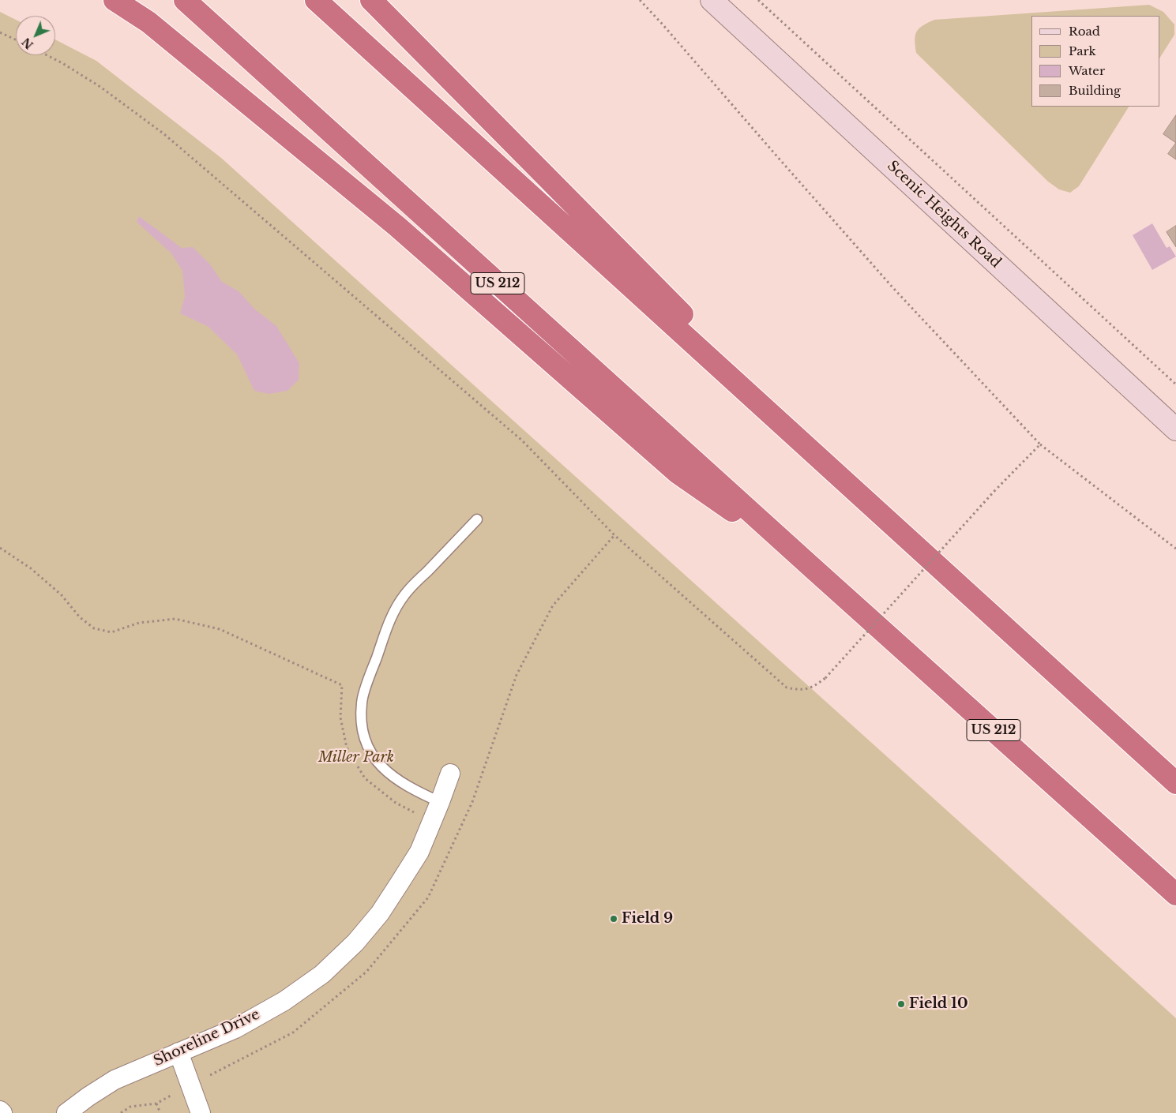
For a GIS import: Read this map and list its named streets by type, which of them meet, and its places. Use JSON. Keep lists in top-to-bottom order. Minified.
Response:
{"streets":{"highway":["US 212"],"street":["Scenic Heights Road","Shoreline Drive"]},"parks":["Miller Park"],"places":["Field 9","Field 10"],"legend":["Road","Park","Water","Building"],"north":"bottom left"}
